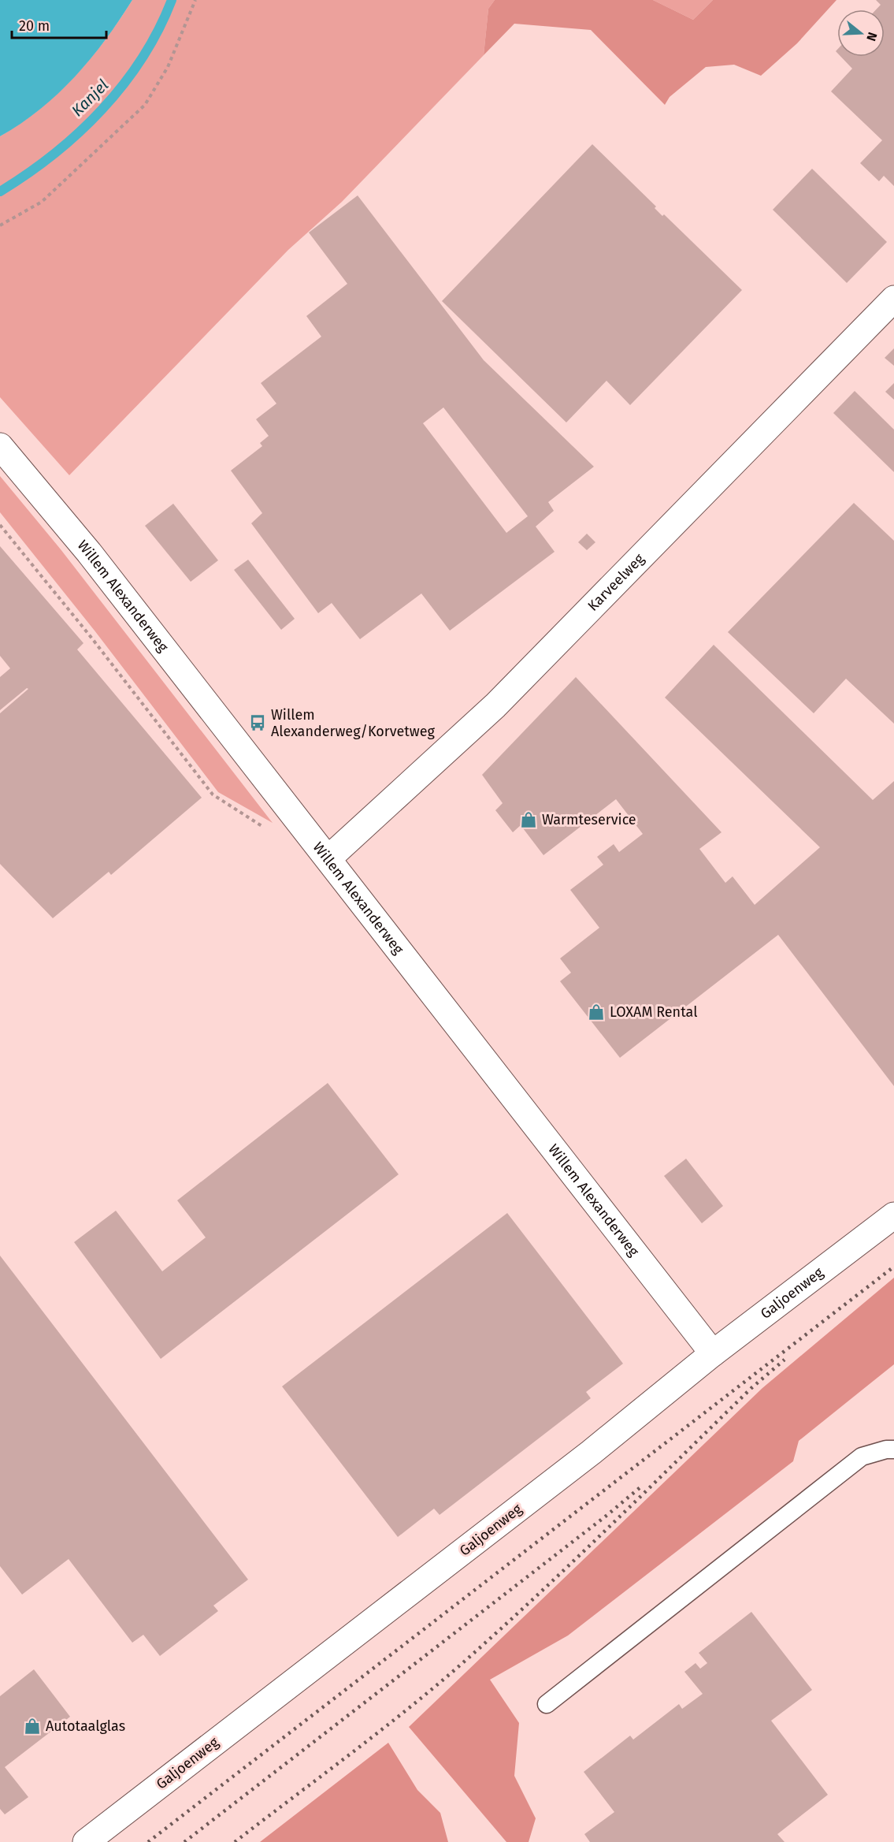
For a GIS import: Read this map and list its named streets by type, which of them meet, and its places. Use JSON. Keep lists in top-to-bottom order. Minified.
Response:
{"streets":{"street":["Karveelweg","Willem Alexanderweg","Galjoenweg"]},"crossings":[["Karveelweg","Willem Alexanderweg"],["Willem Alexanderweg","Galjoenweg"]],"water":["Kanjel"],"places":{"bus stop":["Willem Alexanderweg/Korvetweg"],"shop":["Warmteservice","LOXAM Rental","Autotaalglas"]},"scale_bar":"20 m","north":"right"}
